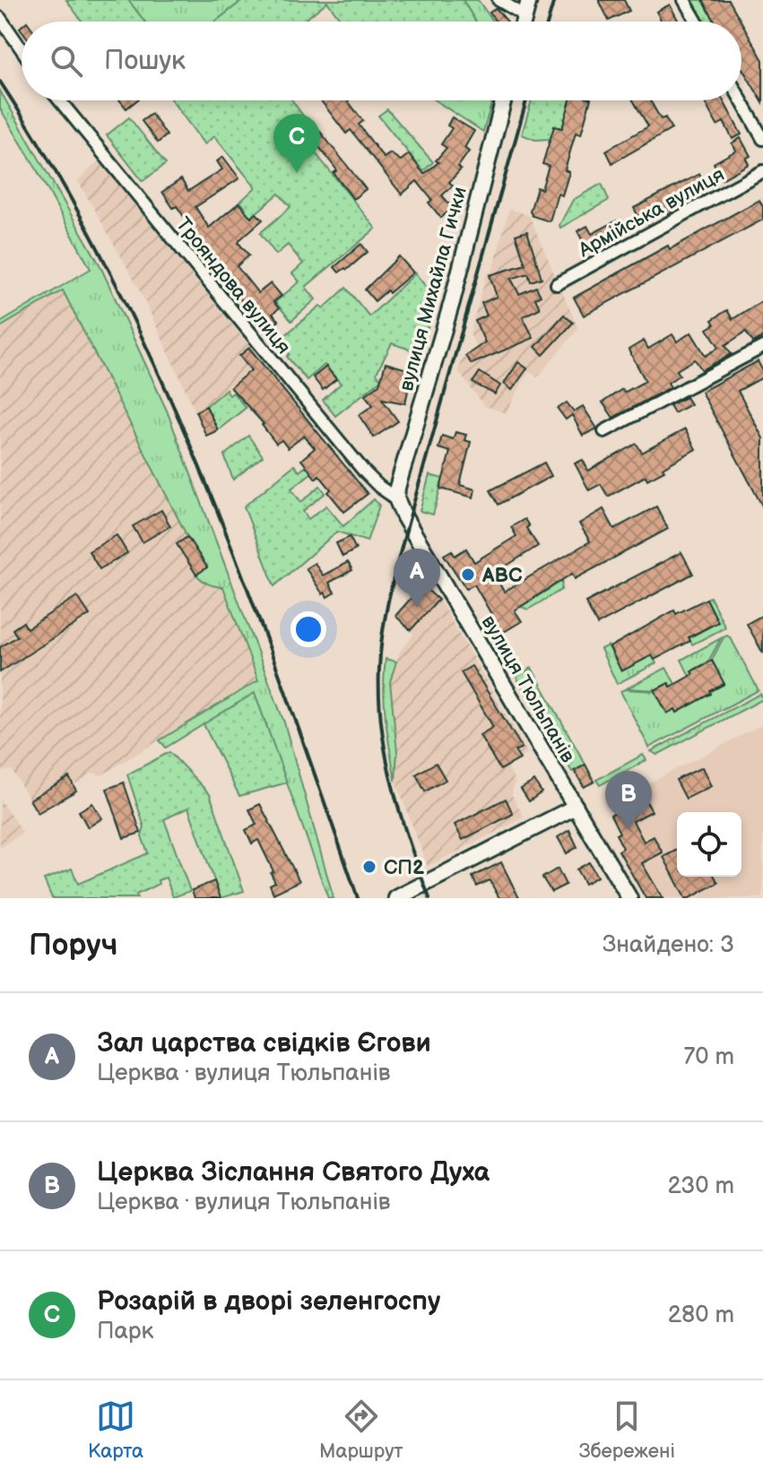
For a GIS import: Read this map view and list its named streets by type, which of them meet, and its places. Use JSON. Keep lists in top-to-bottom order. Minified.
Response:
{"streets":{"street":["Армійська вулиця","Трояндова вулиця","вулиця Михайла Гички","вулиця Тюльпанів"]},"crossings":[["Трояндова вулиця","вулиця Михайла Гички"],["Трояндова вулиця","вулиця Тюльпанів"],["вулиця Михайла Гички","вулиця Тюльпанів"]],"places":["ABC","СП2"],"page":{"search":"Пошук","pins":["C","A","B"],"heading":["Поруч","Знайдено: 3"],"list":[{"mark":"A","name":"Зал царства свідків Єгови","note":"Церква · вулиця Тюльпанів","value":"70 m"},{"mark":"B","name":"Церква Зіслання Святого Духа","note":"Церква · вулиця Тюльпанів","value":"230 m"},{"mark":"C","name":"Розарій в дворі зеленгоспу","note":"Парк","value":"280 m"}],"nav":["Карта","Маршрут","Збережені"]}}
